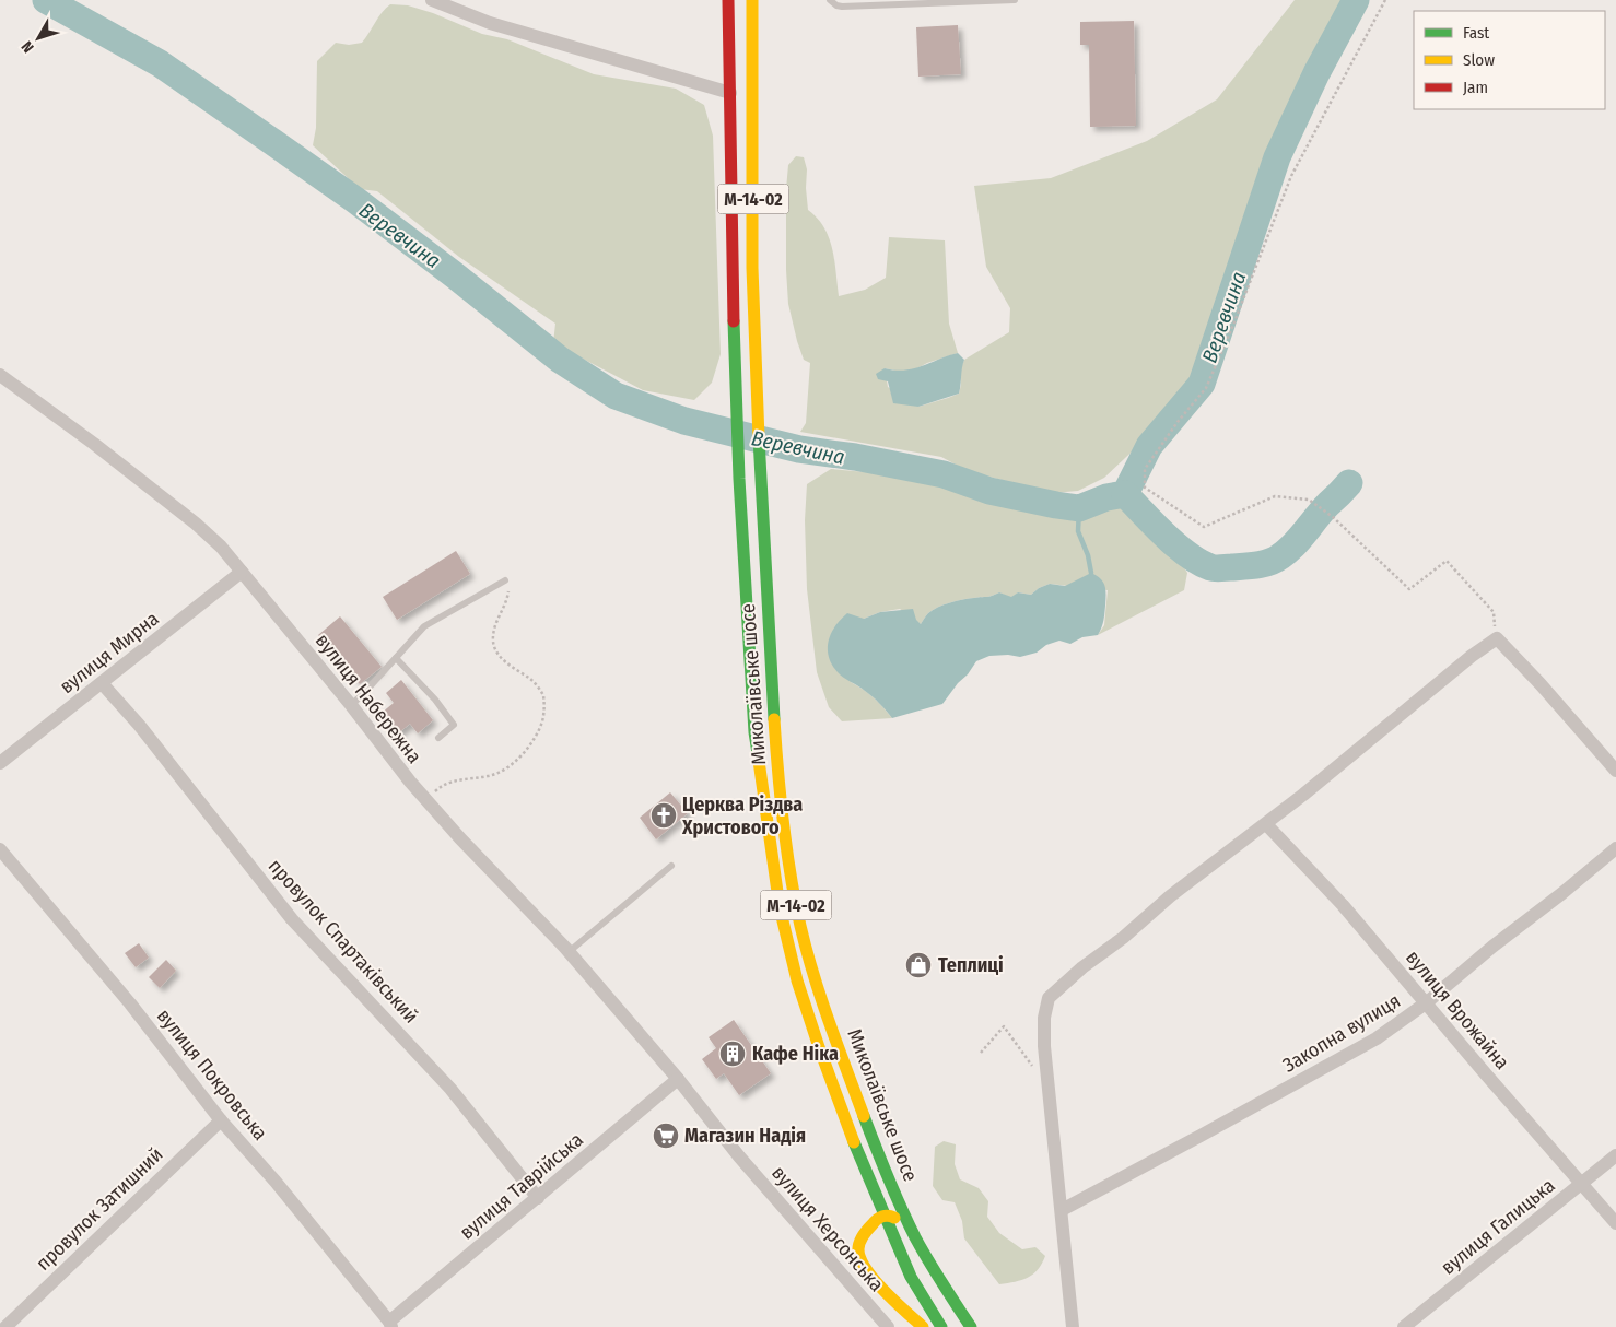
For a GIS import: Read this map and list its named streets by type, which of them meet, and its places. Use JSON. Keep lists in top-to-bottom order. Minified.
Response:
{"streets":{"main road":["М-14-02","Миколаївське шосе"],"street":["вулиця Мирна","вулиця Набережна","провулок Спартаківський","вулиця Врожайна","Закопна вулиця","вулиця Покровська","вулиця Таврійська","провулок Затишний","вулиця Галицька","вулиця Херсонська"]},"crossings":[["вулиця Мирна","вулиця Набережна"],["вулиця Мирна","провулок Спартаківський"],["вулиця Набережна","вулиця Таврійська"],["вулиця Набережна","вулиця Херсонська"],["провулок Спартаківський","вулиця Таврійська"],["вулиця Врожайна","Закопна вулиця"],["вулиця Врожайна","вулиця Галицька"],["вулиця Покровська","вулиця Таврійська"],["вулиця Покровська","провулок Затишний"],["вулиця Таврійська","вулиця Херсонська"]],"water":["Веревчина"],"places":{"church":["Церква Різдва Христового"],"shop":["Теплиці"],"building":["Кафе Ніка"],"supermarket":["Магазин Надія"]},"legend":["Fast","Slow","Jam"],"north":"bottom left"}
